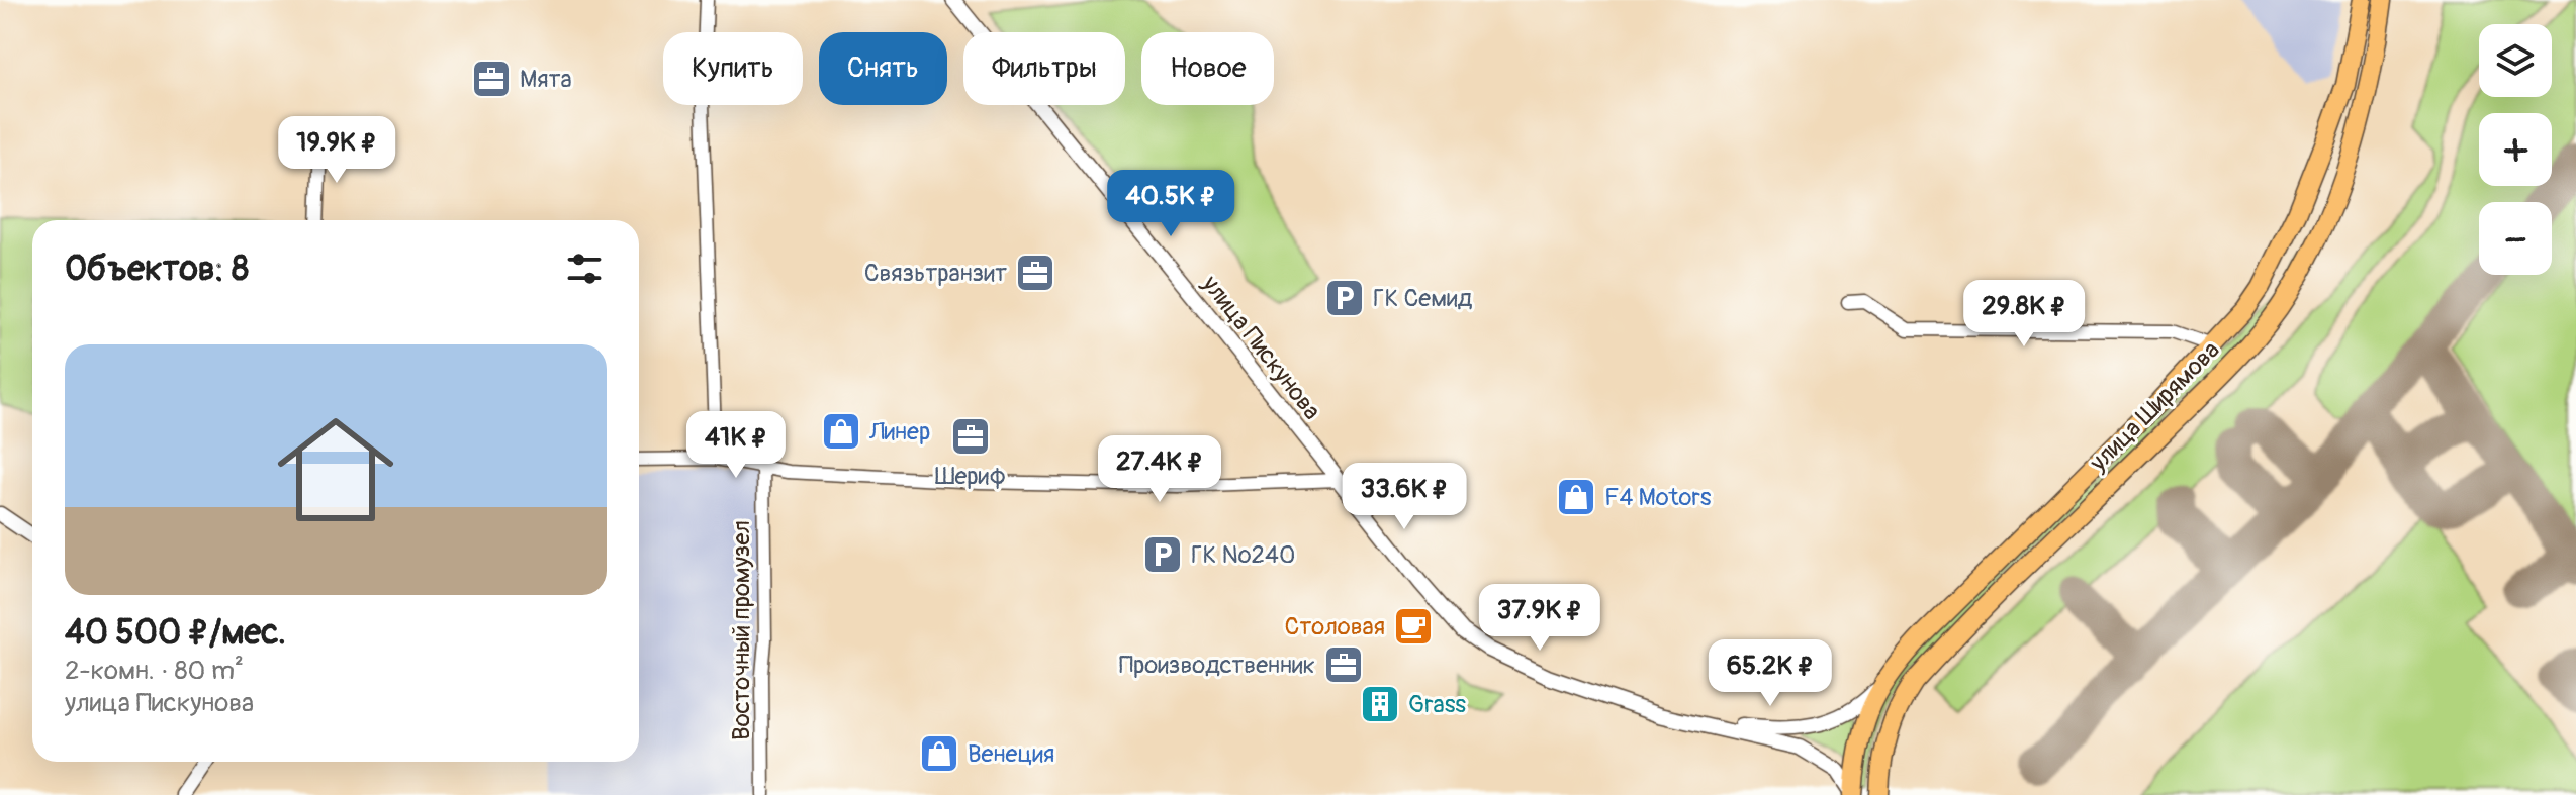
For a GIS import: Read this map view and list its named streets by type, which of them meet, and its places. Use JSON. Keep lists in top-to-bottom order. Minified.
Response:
{"streets":{"main road":["улица Ширямова"],"street":["улица Пискунова","Восточный промузел"]},"crossings":[["улица Пискунова","улица Ширямова"]],"places":{"office":["Мята","Связьтранзит","Шериф","Производственник"],"parking":["ГК Семид","ГК №240"],"shop":["Линер","F4 Motors","Венеция"],"cafe":["Столовая"],"building":["Grass"]},"page":{"map_buttons":["+","−"],"chip":["Купить","Снять","Фильтры","Новое"],"price":["19.9K ₽","40.5K ₽","29.8K ₽","41K ₽","27.4K ₽","33.6K ₽","37.9K ₽","65.2K ₽"],"heading":"Объектов: 8","list":[{"name":"40 500 ₽/мес.","note":"2-комн. · 80 m² · улица Пискунова"}]}}
